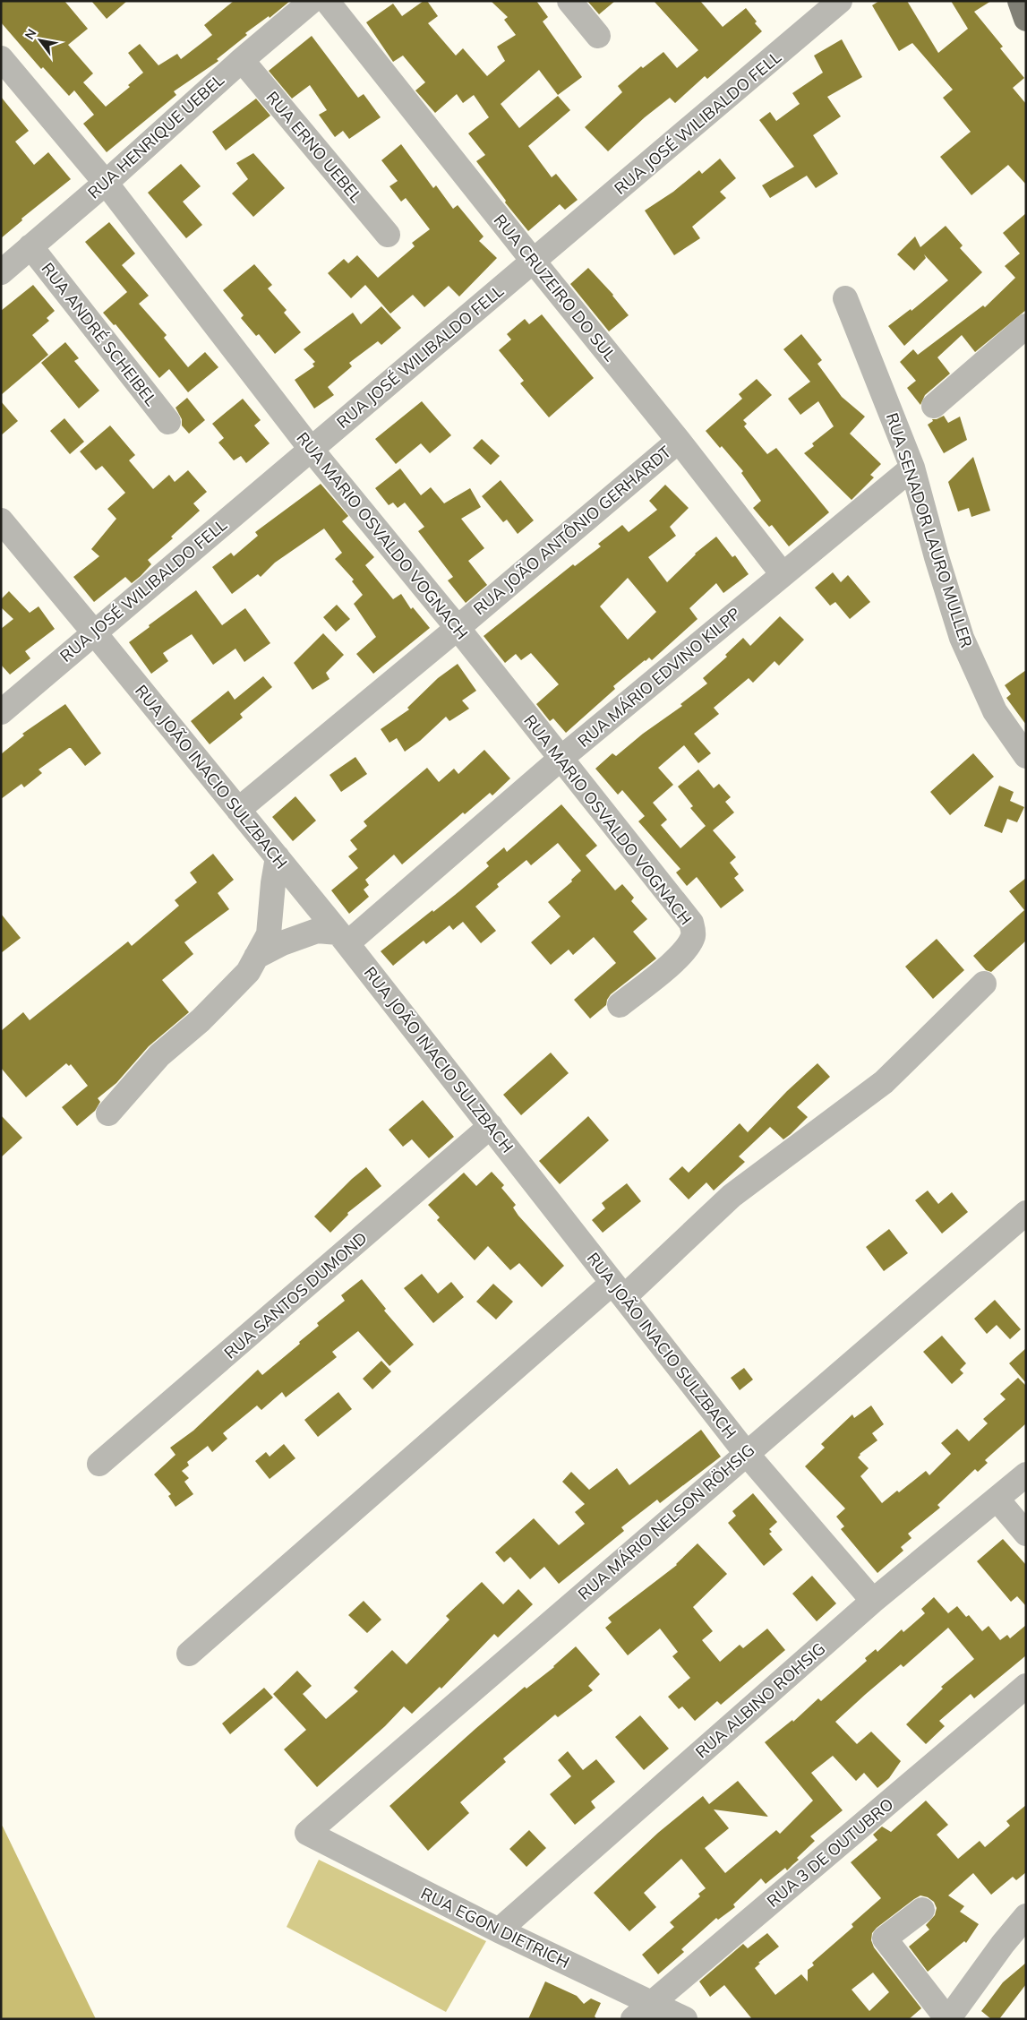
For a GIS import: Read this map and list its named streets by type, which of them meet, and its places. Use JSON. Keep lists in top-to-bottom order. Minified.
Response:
{"streets":{"street":["RUA JOSÉ WILIBALDO FELL","RUA HENRIQUE UEBEL","RUA ERNO UEBEL","RUA CRUZEIRO DO SUL","RUA ANDRÉ SCHEIBEL","RUA JOÃO ANTÔNIO GERHARDT","RUA SENADOR LAURO MULLER","RUA MARIO OSVALDO VOGNACH","RUA MÁRIO EDVINO KILPP","RUA JOÃO INACIO SULZBACH","RUA SANTOS DUMOND","RUA MÁRIO NELSON RÖHSIG","RUA ALBINO ROHSIG","RUA 3 DE OUTUBRO","RUA EGON DIETRICH"]},"crossings":[["RUA JOSÉ WILIBALDO FELL","RUA CRUZEIRO DO SUL"],["RUA JOSÉ WILIBALDO FELL","RUA MARIO OSVALDO VOGNACH"],["RUA JOSÉ WILIBALDO FELL","RUA JOÃO INACIO SULZBACH"],["RUA HENRIQUE UEBEL","RUA ERNO UEBEL"],["RUA HENRIQUE UEBEL","RUA ANDRÉ SCHEIBEL"],["RUA HENRIQUE UEBEL","RUA MARIO OSVALDO VOGNACH"],["RUA CRUZEIRO DO SUL","RUA JOÃO ANTÔNIO GERHARDT"],["RUA CRUZEIRO DO SUL","RUA MÁRIO EDVINO KILPP"],["RUA JOÃO ANTÔNIO GERHARDT","RUA MARIO OSVALDO VOGNACH"],["RUA JOÃO ANTÔNIO GERHARDT","RUA JOÃO INACIO SULZBACH"],["RUA SENADOR LAURO MULLER","RUA MÁRIO EDVINO KILPP"],["RUA MARIO OSVALDO VOGNACH","RUA MÁRIO EDVINO KILPP"],["RUA MÁRIO EDVINO KILPP","RUA JOÃO INACIO SULZBACH"],["RUA JOÃO INACIO SULZBACH","RUA SANTOS DUMOND"],["RUA JOÃO INACIO SULZBACH","RUA MÁRIO NELSON RÖHSIG"],["RUA JOÃO INACIO SULZBACH","RUA ALBINO ROHSIG"],["RUA MÁRIO NELSON RÖHSIG","RUA EGON DIETRICH"],["RUA ALBINO ROHSIG","RUA EGON DIETRICH"],["RUA 3 DE OUTUBRO","RUA EGON DIETRICH"]],"north":"top left"}
